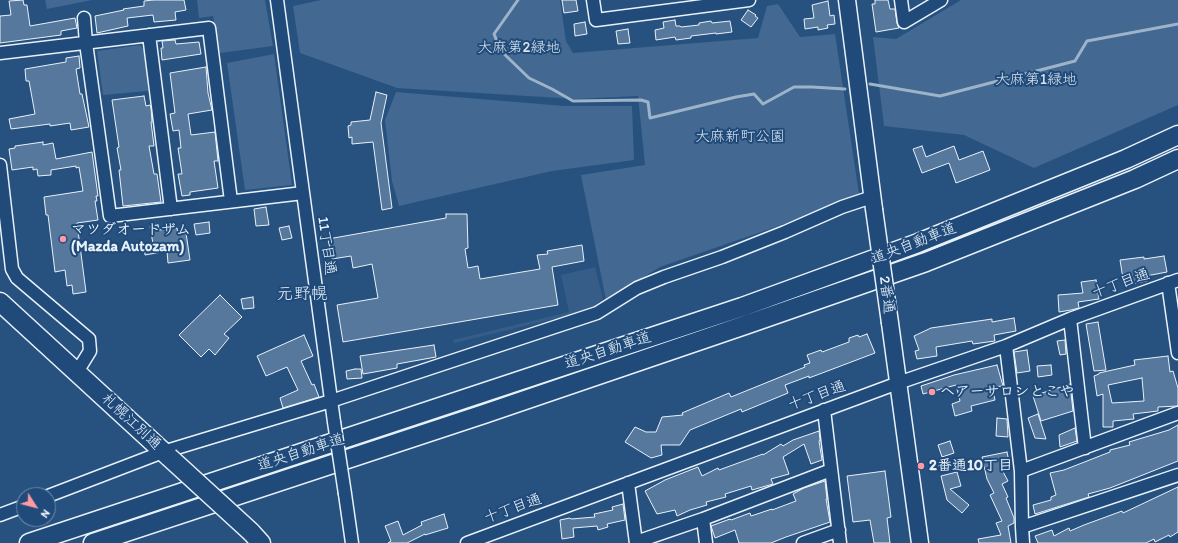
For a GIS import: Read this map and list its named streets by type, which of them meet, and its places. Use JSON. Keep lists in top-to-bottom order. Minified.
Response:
{"streets":{"highway":["道央自動車道","札幌江別通"],"main road":["2番通"],"street":["11丁目通","十丁目通"]},"crossings":[["十丁目通","2番通"]],"districts":["元野幌"],"parks":["大麻第2緑地","大麻第1緑地","大麻新町公園"],"places":["マツダオートザム (Mazda Autozam)","ヘアーサロンとこや","2番通10丁目"],"north":"bottom right"}
